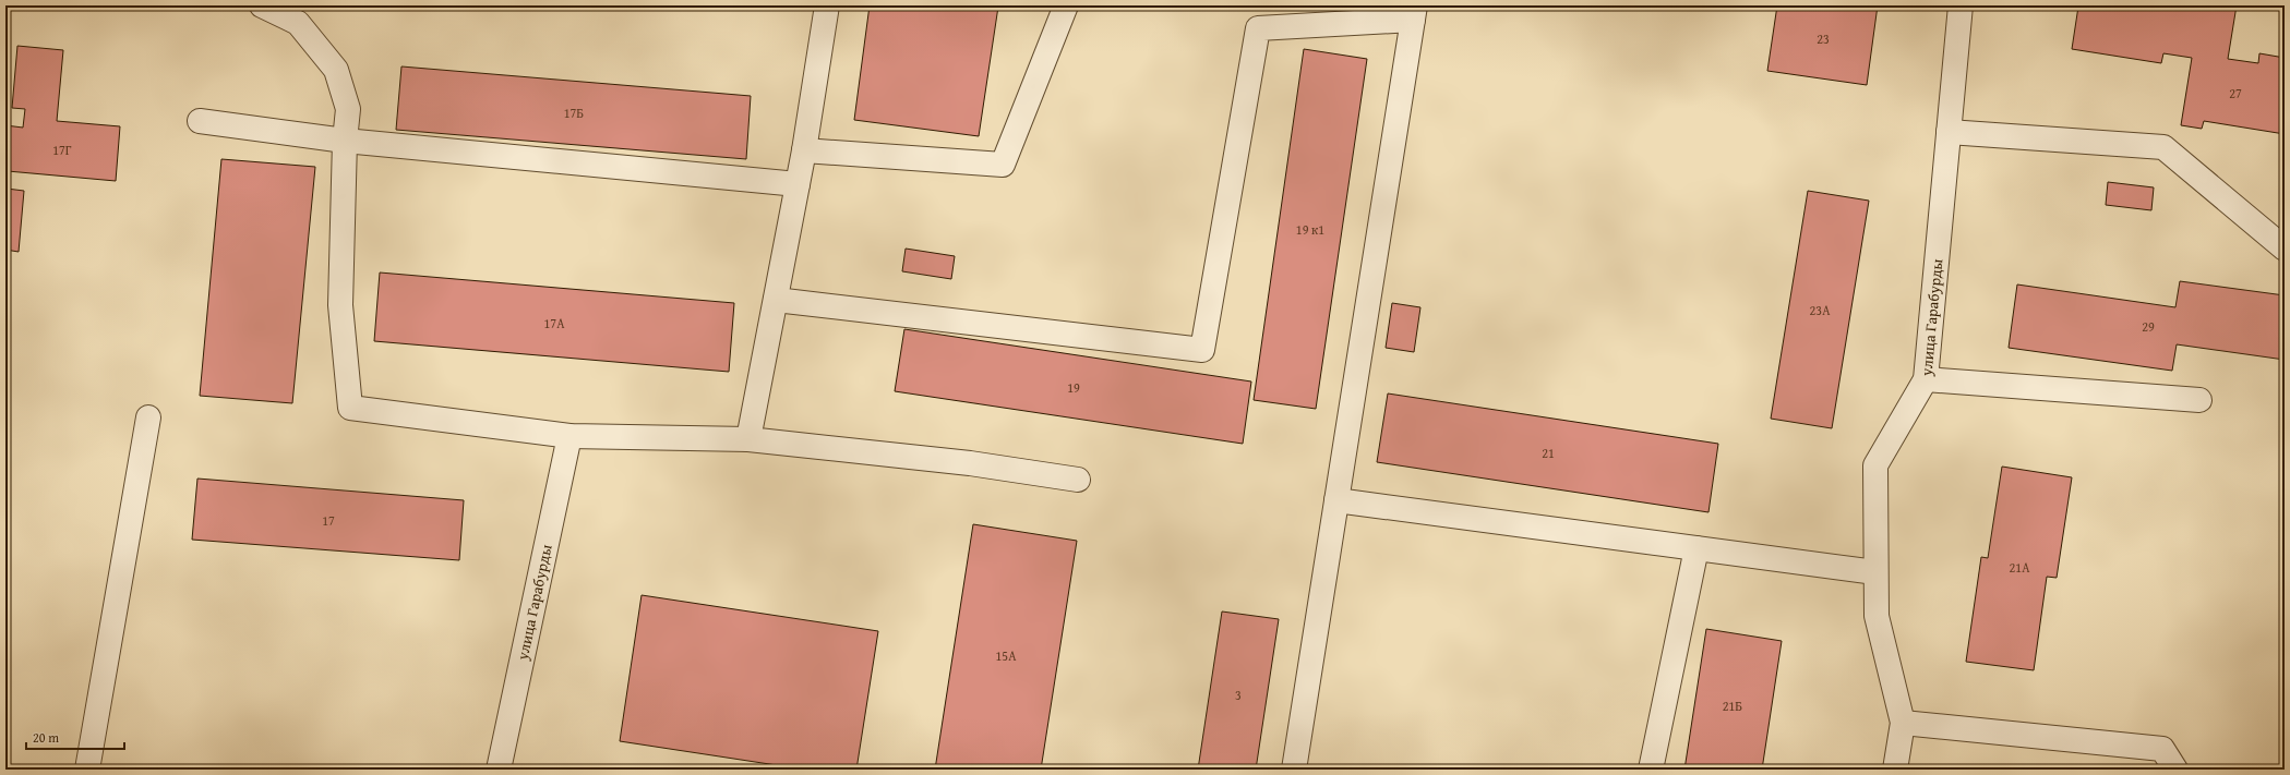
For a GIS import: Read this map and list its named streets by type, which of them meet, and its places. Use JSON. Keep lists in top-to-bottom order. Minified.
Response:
{"streets":{"street":["улица Гарабурды"]},"house_numbers":["23","27","17Б","17Г","19 к1","23А","17А","29","19","21","17","21А","15А","3","21Б"],"scale_bar":"20 m"}
